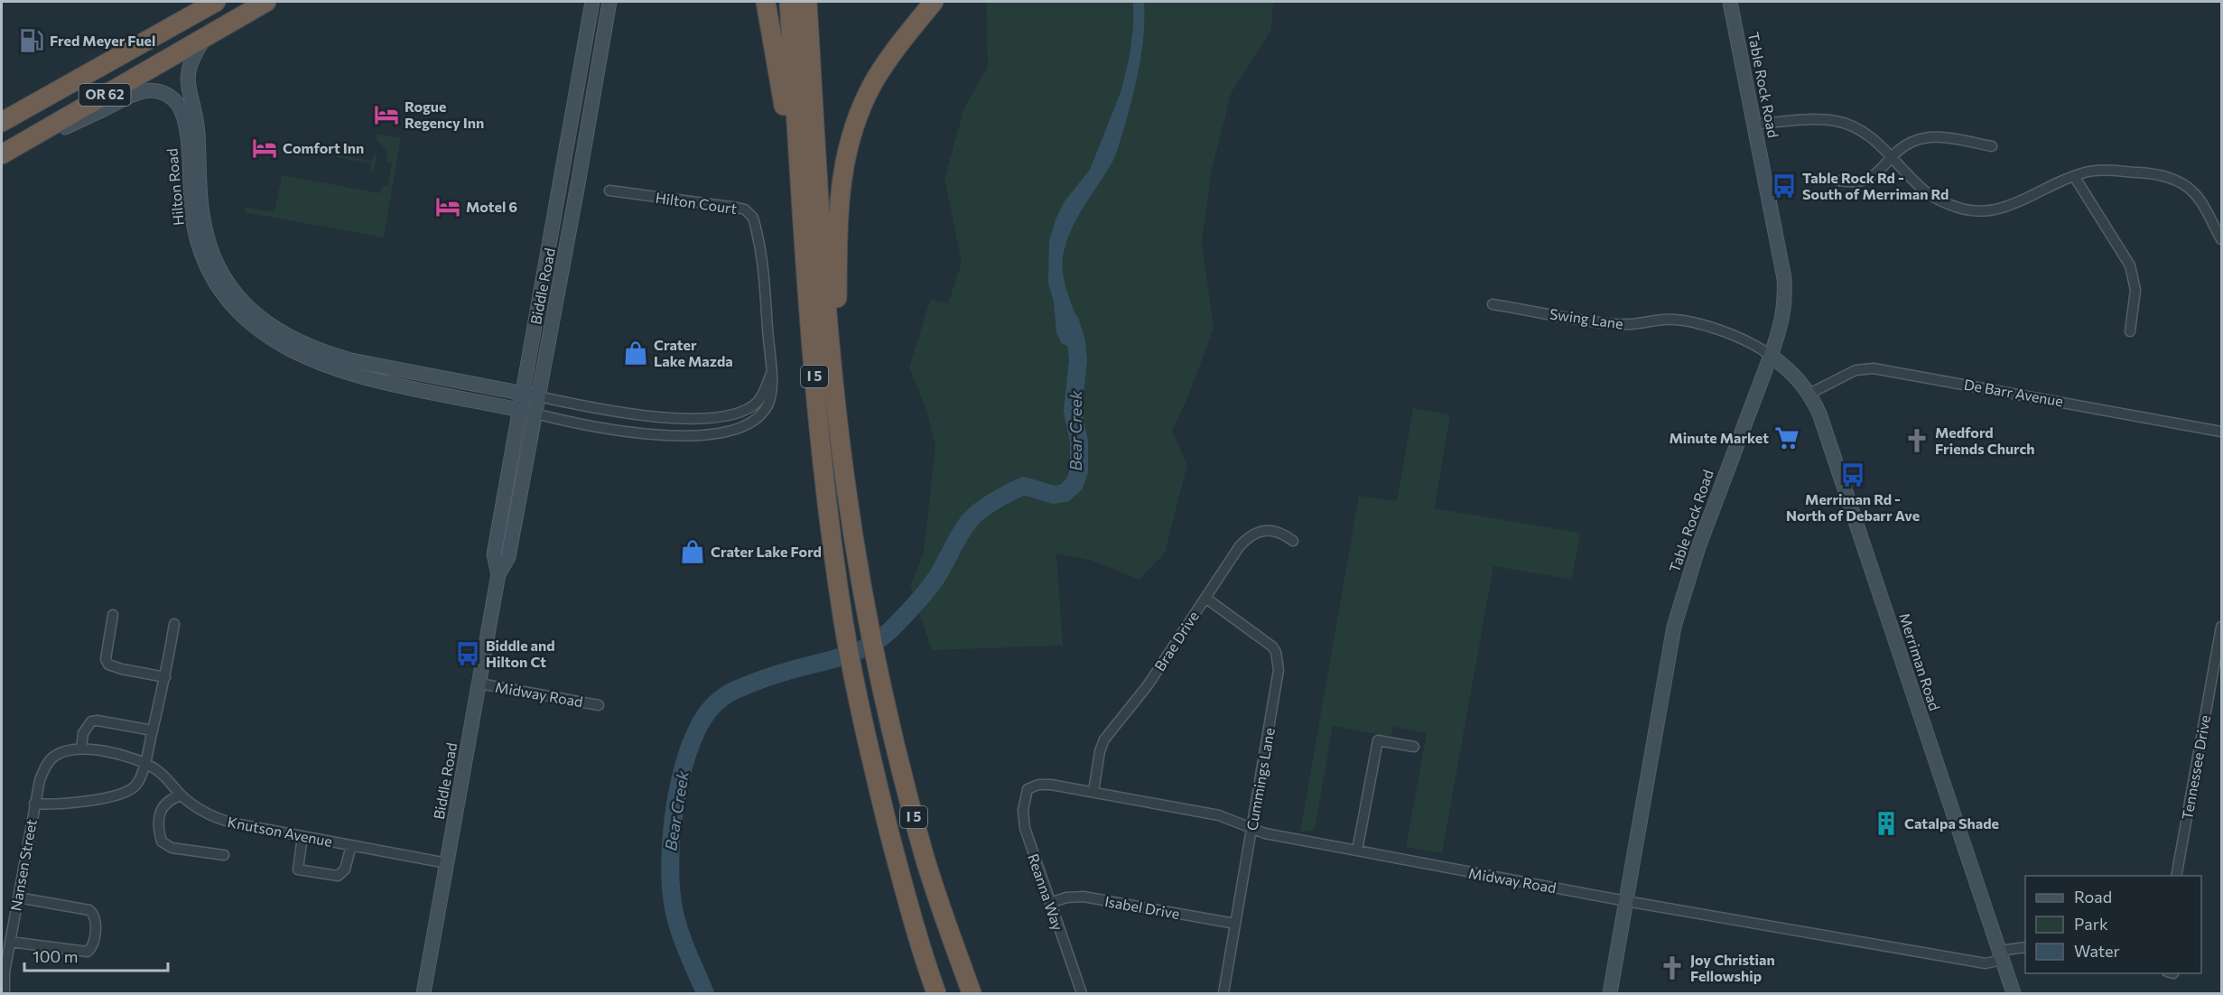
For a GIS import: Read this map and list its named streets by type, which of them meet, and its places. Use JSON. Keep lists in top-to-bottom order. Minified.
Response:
{"streets":{"highway":["OR 62","I 5"],"main road":["Table Rock Road","Hilton Road","Biddle Road","Merriman Road"],"street":["Hilton Court","Swing Lane","De Barr Avenue","Brae Drive","Midway Road","Tennessee Drive","Cummings Lane","Knutson Avenue","Nansen Street","Reanna Way","Isabel Drive"]},"crossings":[["Table Rock Road","Swing Lane"],["Table Rock Road","Merriman Road"],["Table Rock Road","Midway Road"],["OR 62","Hilton Road"],["Hilton Road","Hilton Court"],["Hilton Road","Biddle Road"],["Hilton Court","Biddle Road"],["Biddle Road","Midway Road"],["Biddle Road","Knutson Avenue"],["Swing Lane","Merriman Road"],["De Barr Avenue","Merriman Road"],["Brae Drive","Midway Road"],["Brae Drive","Cummings Lane"],["Merriman Road","Midway Road"],["Midway Road","Cummings Lane"],["Midway Road","Reanna Way"],["Cummings Lane","Isabel Drive"],["Knutson Avenue","Nansen Street"],["Reanna Way","Isabel Drive"]],"water":["Bear Creek"],"places":{"fuel station":["Fred Meyer Fuel"],"hotel":["Rogue Regency Inn","Comfort Inn","Motel 6"],"bus stop":["Table Rock Rd - South of Merriman Rd","Merriman Rd - North of Debarr Ave","Biddle and Hilton Ct"],"shop":["Crater Lake Mazda","Crater Lake Ford"],"supermarket":["Minute Market"],"church":["Medford Friends Church","Joy Christian Fellowship"],"building":["Catalpa Shade"]},"legend":["Road","Park","Water"],"scale_bar":"100 m"}
